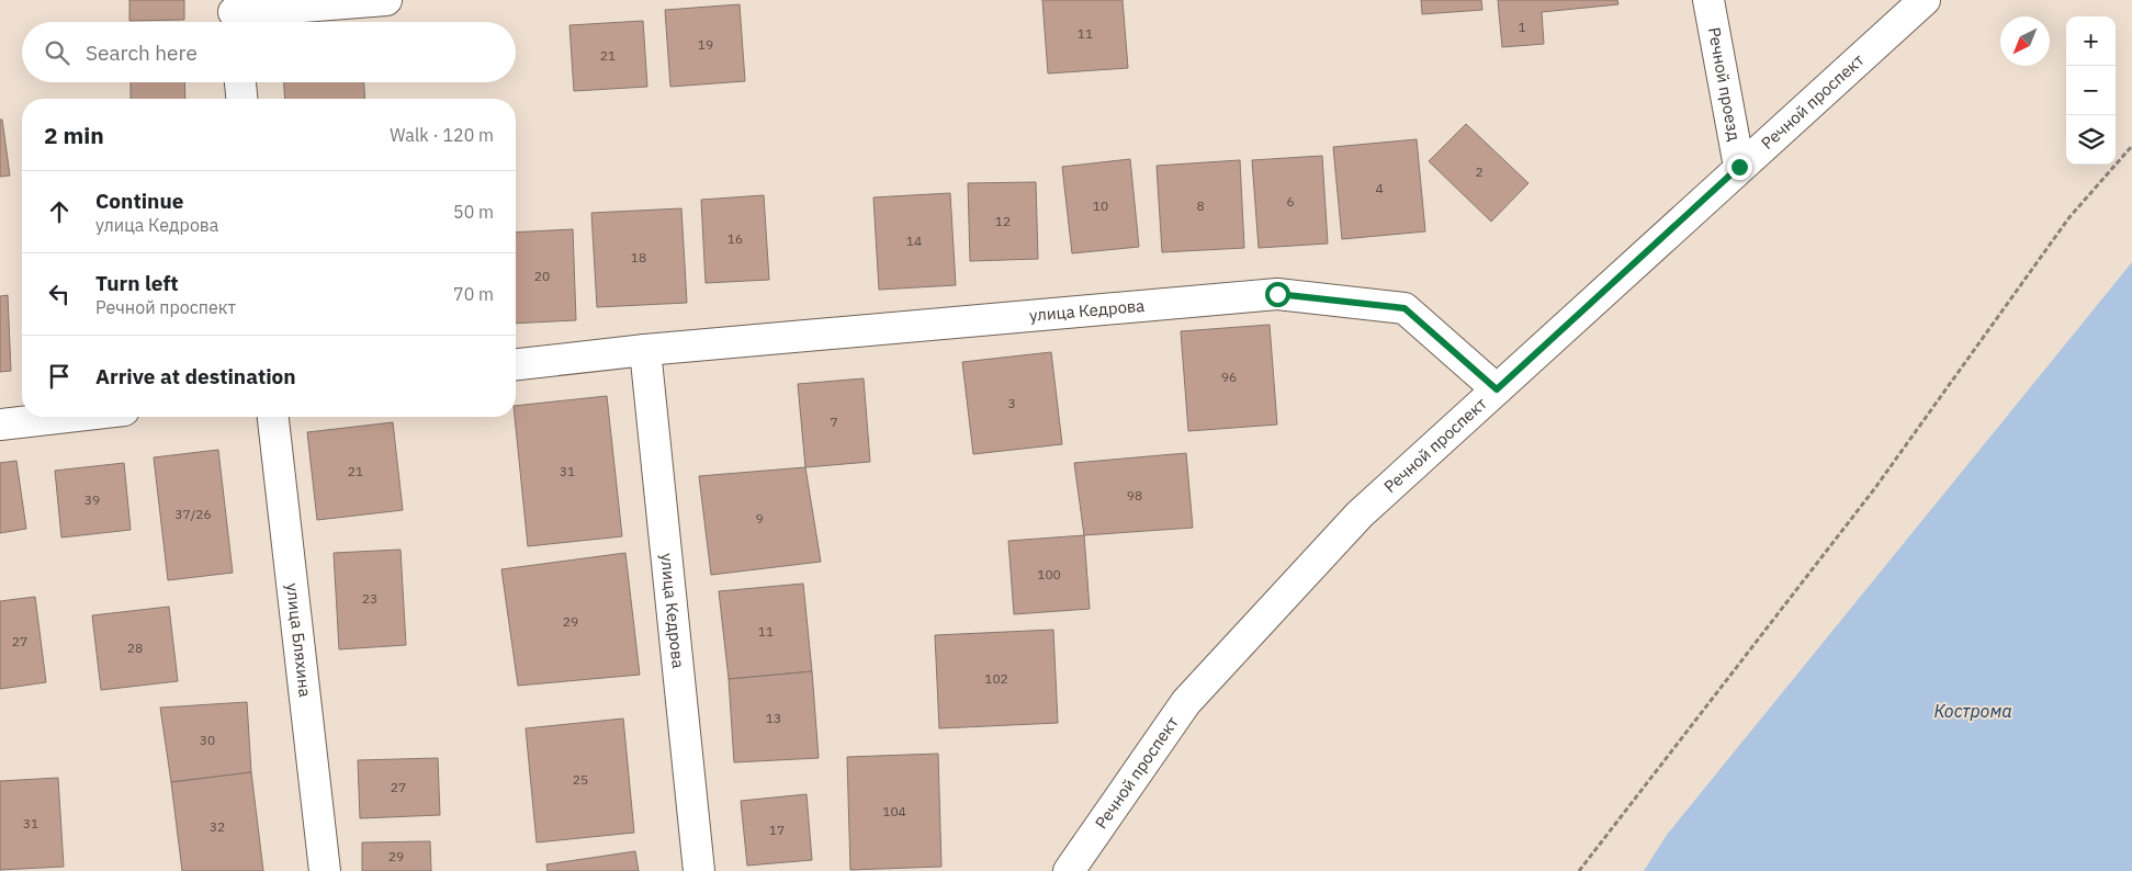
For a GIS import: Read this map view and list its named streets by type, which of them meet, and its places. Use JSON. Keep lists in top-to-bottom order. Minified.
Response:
{"streets":{"street":["Речной проезд","Речной проспект","улица Кедрова","улица Бляхина"]},"crossings":[["Речной проезд","Речной проспект"],["Речной проспект","улица Кедрова"]],"water":["Кострома"],"house_numbers":["1","11","19","21","2","4","6","10","8","12","16","14","18","20","96","3","7","21","31","98","39","37/26","9","100","23","29","11","27","28","102","13","30","25","27","104","31","32","17","29"],"north":"bottom left","page":{"map_buttons":["+","−"],"search":"Search here","heading":["2 min","Walk · 120 m"],"list":[["Continue","улица Кедрова","50 m"],["Turn left","Речной проспект","70 m"],"Arrive at destination"]}}
